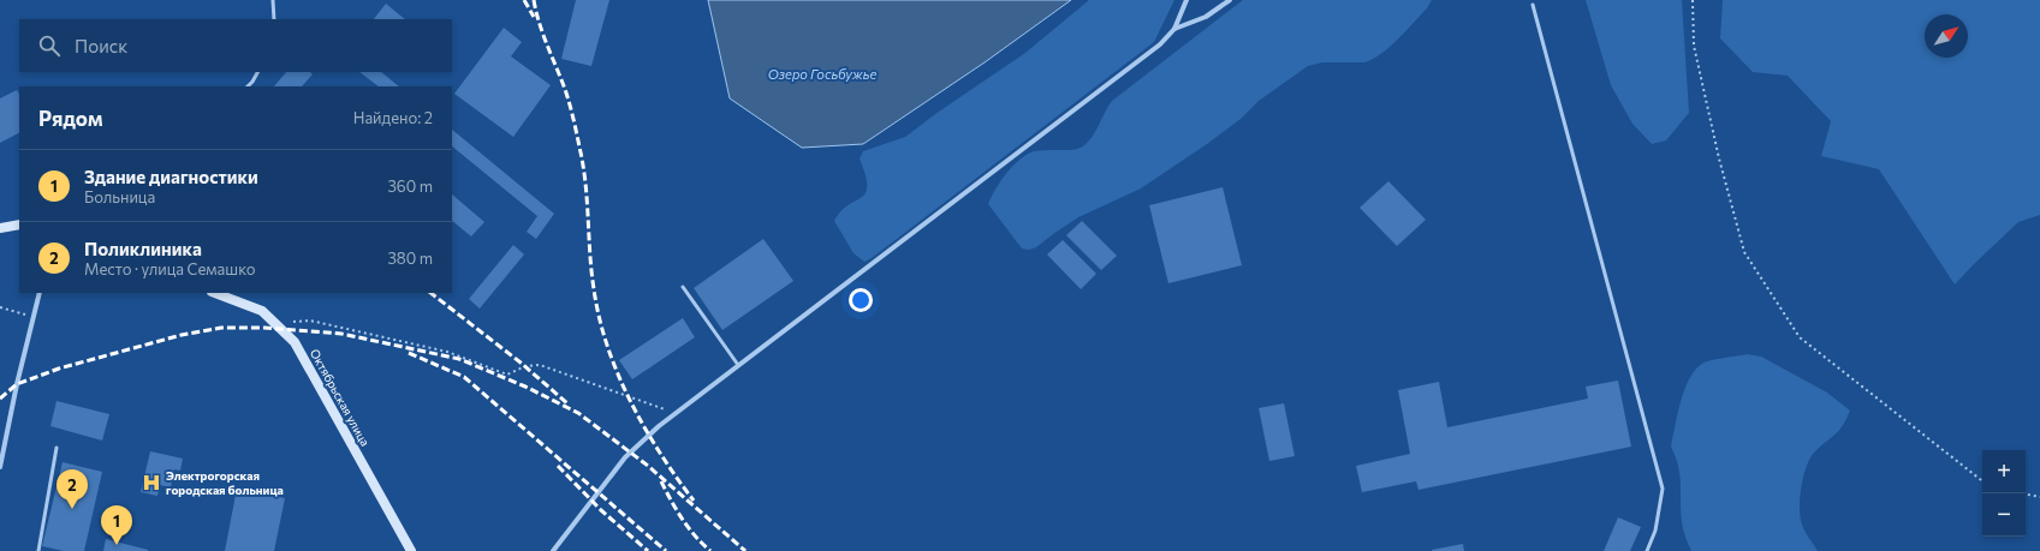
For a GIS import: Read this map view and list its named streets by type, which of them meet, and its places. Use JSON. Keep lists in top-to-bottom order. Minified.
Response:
{"streets":{"street":["Октябрьская улица"]},"water":["Озеро Госьбужье"],"places":{"hospital":["Электрогорская городская больница"]},"north":"top right","page":{"search":"Поиск","heading":["Рядом","Найдено: 2"],"list":[{"mark":"1","name":"Здание диагностики","note":"Больница","value":"360 m"},{"mark":"2","name":"Поликлиника","note":"Место · улица Семашко","value":"380 m"}],"map_buttons":["+","−"],"pins":["2","1"]}}
